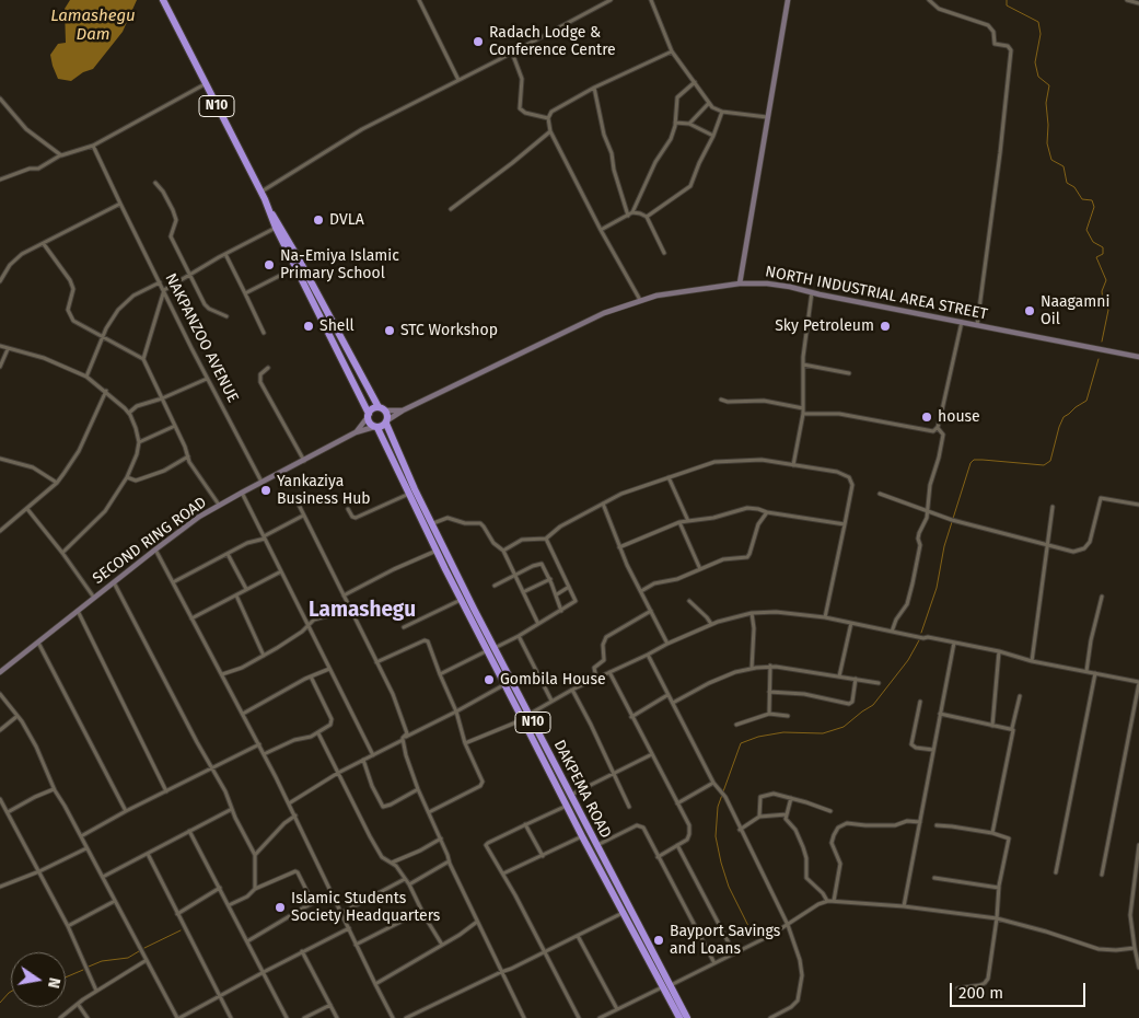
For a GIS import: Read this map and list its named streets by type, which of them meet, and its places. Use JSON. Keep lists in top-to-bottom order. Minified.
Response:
{"streets":{"highway":["N10","DAKPEMA ROAD"],"main road":["NORTH INDUSTRIAL AREA STREET","SECOND RING ROAD"],"street":["NAKPANZOO AVENUE"]},"crossings":[["N10","NORTH INDUSTRIAL AREA STREET"],["N10","SECOND RING ROAD"],["N10","DAKPEMA ROAD"],["NORTH INDUSTRIAL AREA STREET","SECOND RING ROAD"],["NORTH INDUSTRIAL AREA STREET","DAKPEMA ROAD"],["NAKPANZOO AVENUE","SECOND RING ROAD"],["SECOND RING ROAD","DAKPEMA ROAD"]],"districts":["Lamashegu"],"water":["Lamashegu Dam"],"places":["Radach Lodge & Conference Centre","DVLA","Na-Emiya Islamic Primary School","Naagamni Oil","Shell","Sky Petroleum","STC Workshop","house","Yankaziya Business Hub","Gombila House","Islamic Students Society Headquarters","Bayport Savings and Loans"],"scale_bar":"200 m","north":"right"}
